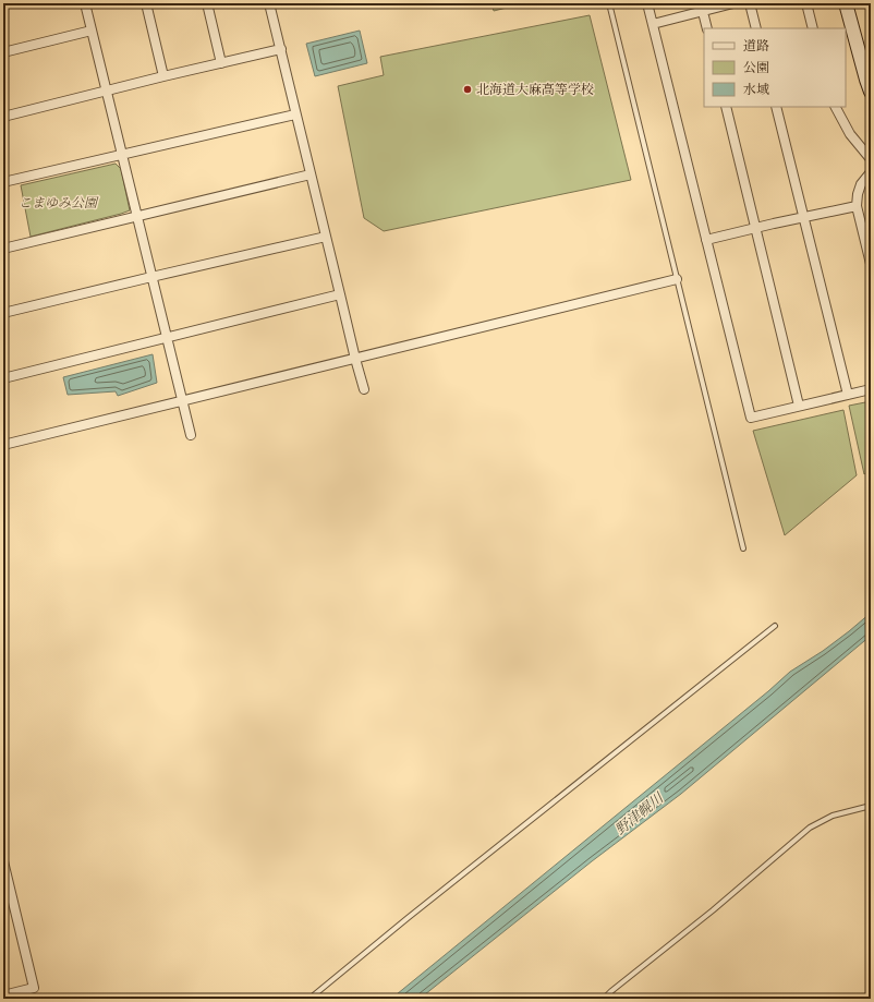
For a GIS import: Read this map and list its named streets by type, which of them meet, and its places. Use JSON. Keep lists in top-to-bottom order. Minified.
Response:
{"water":["野津幌川"],"parks":["こまゆみ公園"],"places":["北海道大麻高等学校"],"legend":["道路","公園","水域"]}
